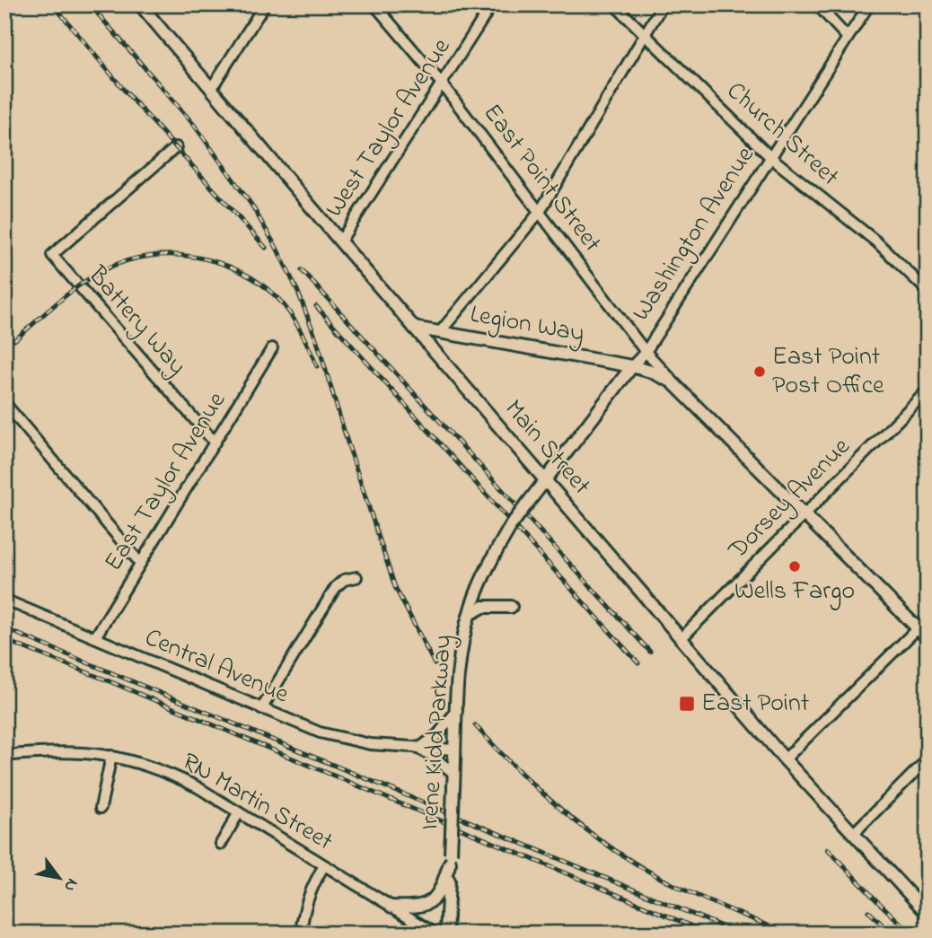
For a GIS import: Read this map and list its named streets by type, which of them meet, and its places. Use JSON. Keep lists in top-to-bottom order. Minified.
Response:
{"streets":{"main road":["East Point Street","Washington Avenue","Legion Way","Main Street","Irene Kidd Parkway"],"street":["West Taylor Avenue","Church Street","Battery Way","East Taylor Avenue","Dorsey Avenue","Central Avenue","RN Martin Street"]},"crossings":[["West Taylor Avenue","East Point Street"],["West Taylor Avenue","Main Street"],["Church Street","Washington Avenue"],["East Point Street","Washington Avenue"],["East Point Street","Legion Way"],["East Point Street","Dorsey Avenue"],["Washington Avenue","Legion Way"],["Washington Avenue","Main Street"],["Washington Avenue","Irene Kidd Parkway"],["Battery Way","East Taylor Avenue"],["Legion Way","Main Street"],["Main Street","Dorsey Avenue"],["Main Street","Irene Kidd Parkway"],["East Taylor Avenue","Central Avenue"],["Central Avenue","Irene Kidd Parkway"]],"places":{"other":["East Point Post Office","Wells Fargo"],"transit":["East Point"]},"north":"bottom right"}
